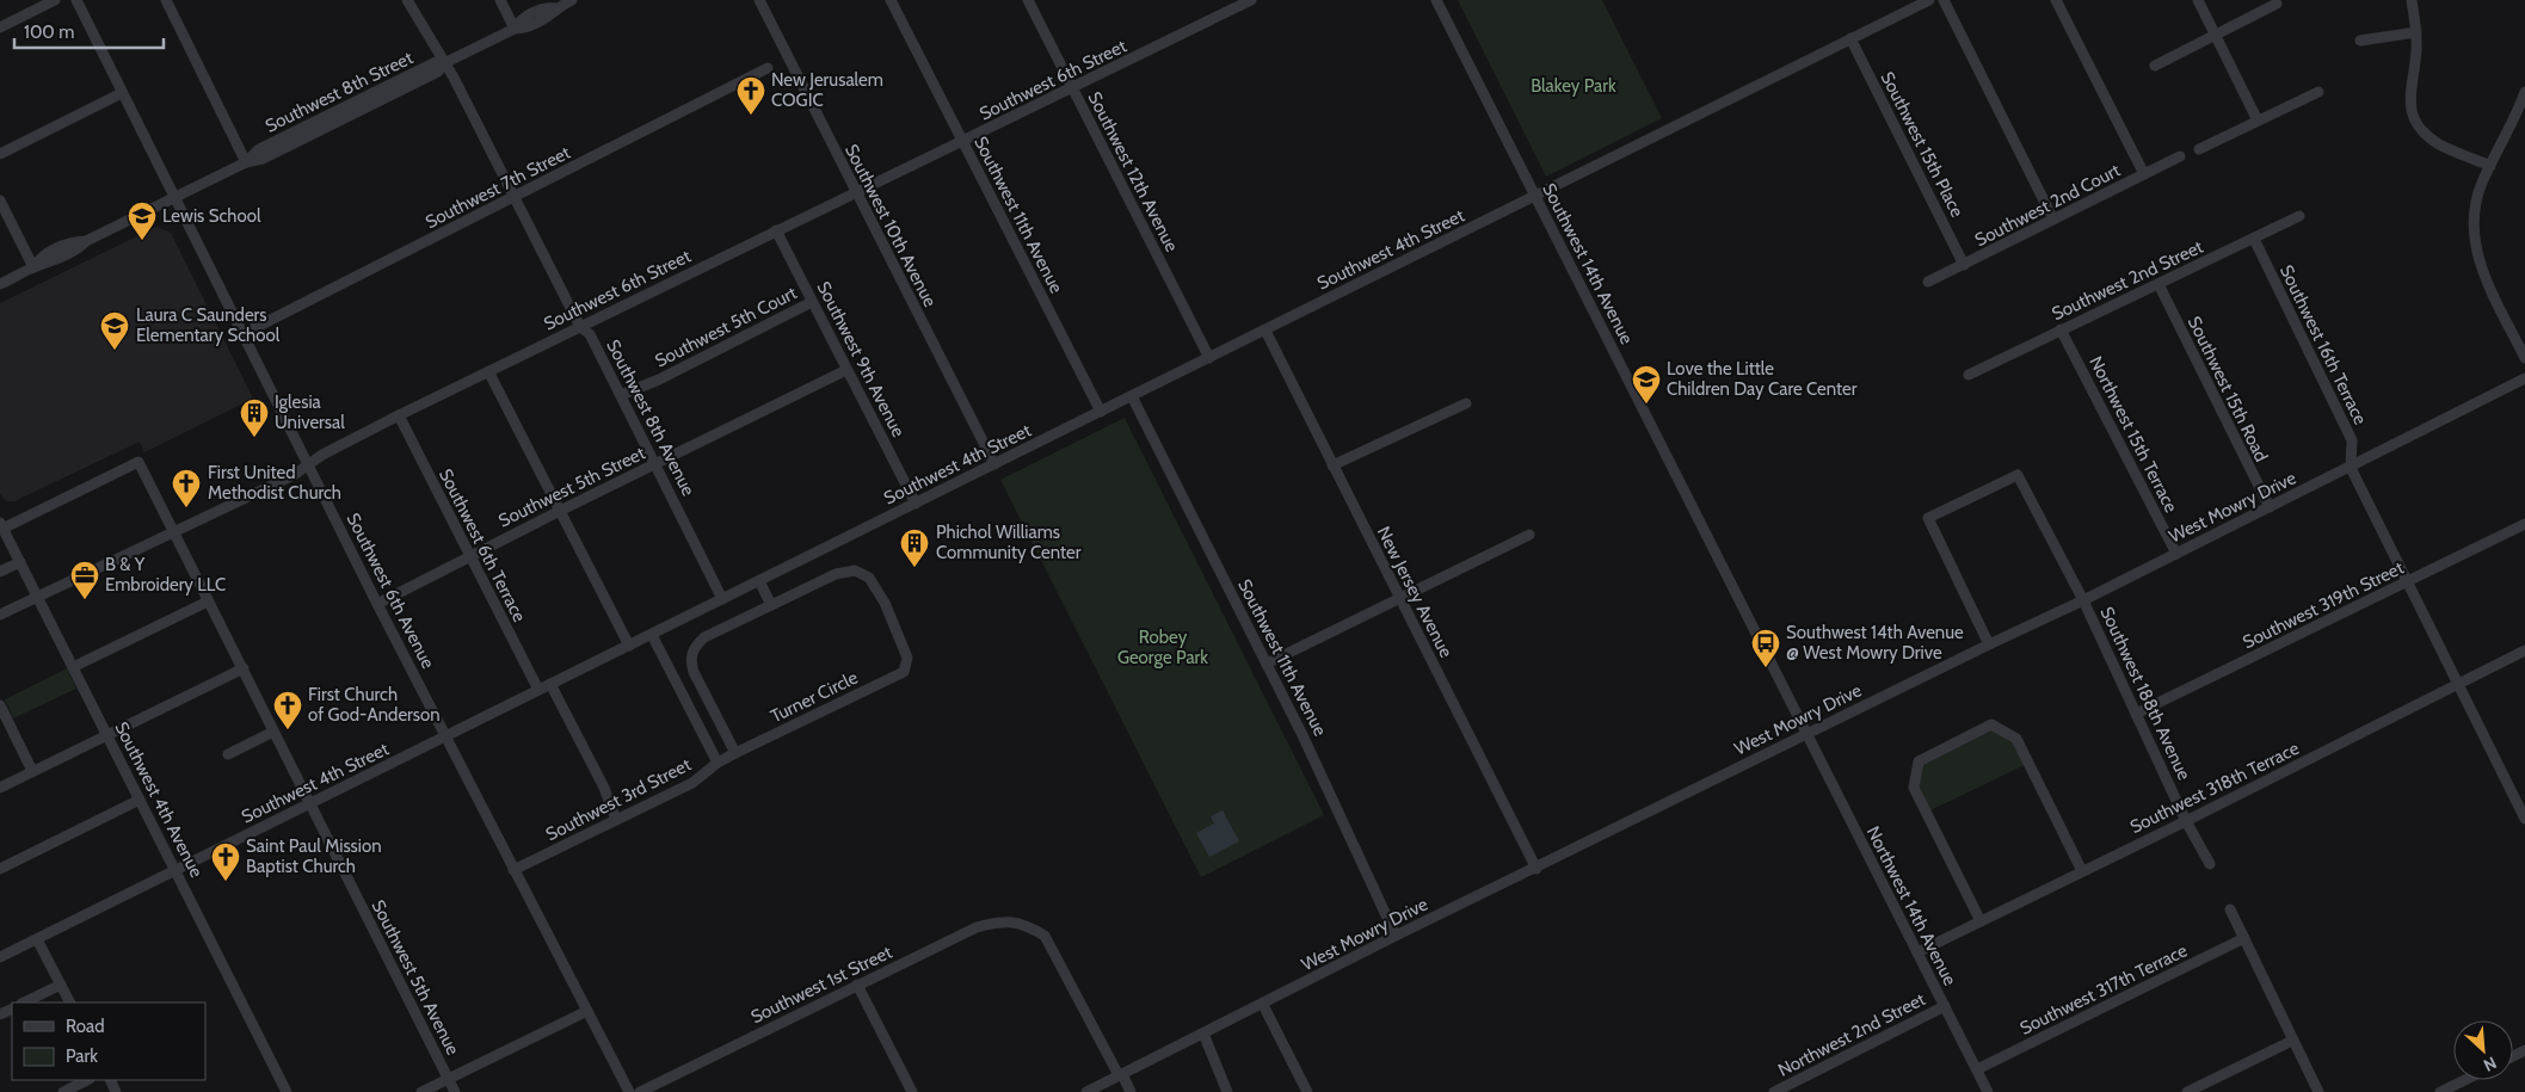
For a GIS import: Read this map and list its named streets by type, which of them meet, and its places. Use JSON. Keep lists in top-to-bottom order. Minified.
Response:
{"streets":{"street":["Southwest 6th Street","Southwest 8th Street","Southwest 15th Place","Southwest 12th Avenue","Southwest 7th Street","Southwest 2nd Court","Southwest 11th Avenue","Southwest 10th Avenue","Southwest 4th Street","Southwest 14th Avenue","Southwest 2nd Street","Southwest 5th Court","Southwest 16th Terrace","Southwest 9th Avenue","Southwest 15th Road","Southwest 8th Avenue","Northwest 15th Terrace","Southwest 5th Street","West Mowry Drive","Southwest 6th Terrace","Southwest 6th Avenue","New Jersey Avenue","Southwest 319th Street","Southwest 188th Avenue","Turner Circle","Southwest 318th Terrace","Southwest 4th Avenue","Southwest 3rd Street","Northwest 14th Avenue","Southwest 5th Avenue","Southwest 1st Street","Southwest 317th Terrace","Northwest 2nd Street"]},"crossings":[["Southwest 6th Street","Southwest 12th Avenue"],["Southwest 6th Street","Southwest 11th Avenue"],["Southwest 6th Street","Southwest 10th Avenue"],["Southwest 6th Street","Southwest 9th Avenue"],["Southwest 6th Street","Southwest 8th Avenue"],["Southwest 6th Street","Southwest 6th Terrace"],["Southwest 6th Street","Southwest 6th Avenue"],["Southwest 6th Street","Southwest 4th Avenue"],["Southwest 6th Street","Southwest 5th Avenue"],["Southwest 8th Street","Southwest 8th Avenue"],["Southwest 8th Street","Southwest 6th Avenue"],["Southwest 15th Place","Southwest 2nd Court"],["Southwest 15th Place","Southwest 4th Street"],["Southwest 12th Avenue","Southwest 4th Street"],["Southwest 7th Street","Southwest 8th Avenue"],["Southwest 7th Street","Southwest 6th Avenue"],["Southwest 11th Avenue","Southwest 4th Street"],["Southwest 11th Avenue","West Mowry Drive"],["Southwest 10th Avenue","Southwest 4th Street"],["Southwest 4th Street","Southwest 14th Avenue"],["Southwest 4th Street","Southwest 9th Avenue"],["Southwest 4th Street","Southwest 8th Avenue"],["Southwest 4th Street","Southwest 6th Terrace"],["Southwest 4th Street","Southwest 6th Avenue"],["Southwest 4th Street","New Jersey Avenue"],["Southwest 4th Street","Southwest 4th Avenue"],["Southwest 4th Street","Southwest 5th Avenue"],["Southwest 14th Avenue","West Mowry Drive"],["Southwest 14th Avenue","Northwest 14th Avenue"],["Southwest 2nd Street","Southwest 16th Terrace"],["Southwest 2nd Street","Southwest 15th Road"],["Southwest 2nd Street","Northwest 15th Terrace"],["Southwest 5th Court","Southwest 9th Avenue"],["Southwest 5th Court","Southwest 8th Avenue"],["Southwest 16th Terrace","West Mowry Drive"],["Southwest 9th Avenue","Southwest 5th Street"],["Southwest 15th Road","West Mowry Drive"],["Southwest 8th Avenue","Southwest 5th Street"],["Northwest 15th Terrace","West Mowry Drive"],["Southwest 5th Street","Southwest 6th Terrace"],["Southwest 5th Street","Southwest 6th Avenue"],["West Mowry Drive","New Jersey Avenue"],["West Mowry Drive","Southwest 188th Avenue"],["West Mowry Drive","Northwest 14th Avenue"],["West Mowry Drive","Southwest 1st Street"],["Southwest 6th Avenue","Southwest 3rd Street"],["Southwest 319th Street","Southwest 188th Avenue"],["Southwest 188th Avenue","Southwest 318th Terrace"],["Turner Circle","Southwest 3rd Street"],["Southwest 318th Terrace","Northwest 14th Avenue"],["Southwest 4th Avenue","Southwest 5th Avenue"],["Northwest 14th Avenue","Southwest 317th Terrace"],["Northwest 14th Avenue","Northwest 2nd Street"]],"parks":["Blakey Park","Robey George Park"],"places":{"church":["New Jerusalem COGIC","First United Methodist Church","First Church of God-Anderson","Saint Paul Mission Baptist Church"],"school or university":["Lewis School","Laura C Saunders Elementary School","Love the Little Children Day Care Center"],"building":["Iglesia Universal","Phichol Williams Community Center"],"office":["B & Y Embroidery LLC"],"bus stop":["Southwest 14th Avenue @ West Mowry Drive"]},"legend":["Road","Park"],"scale_bar":"100 m","north":"bottom right"}
